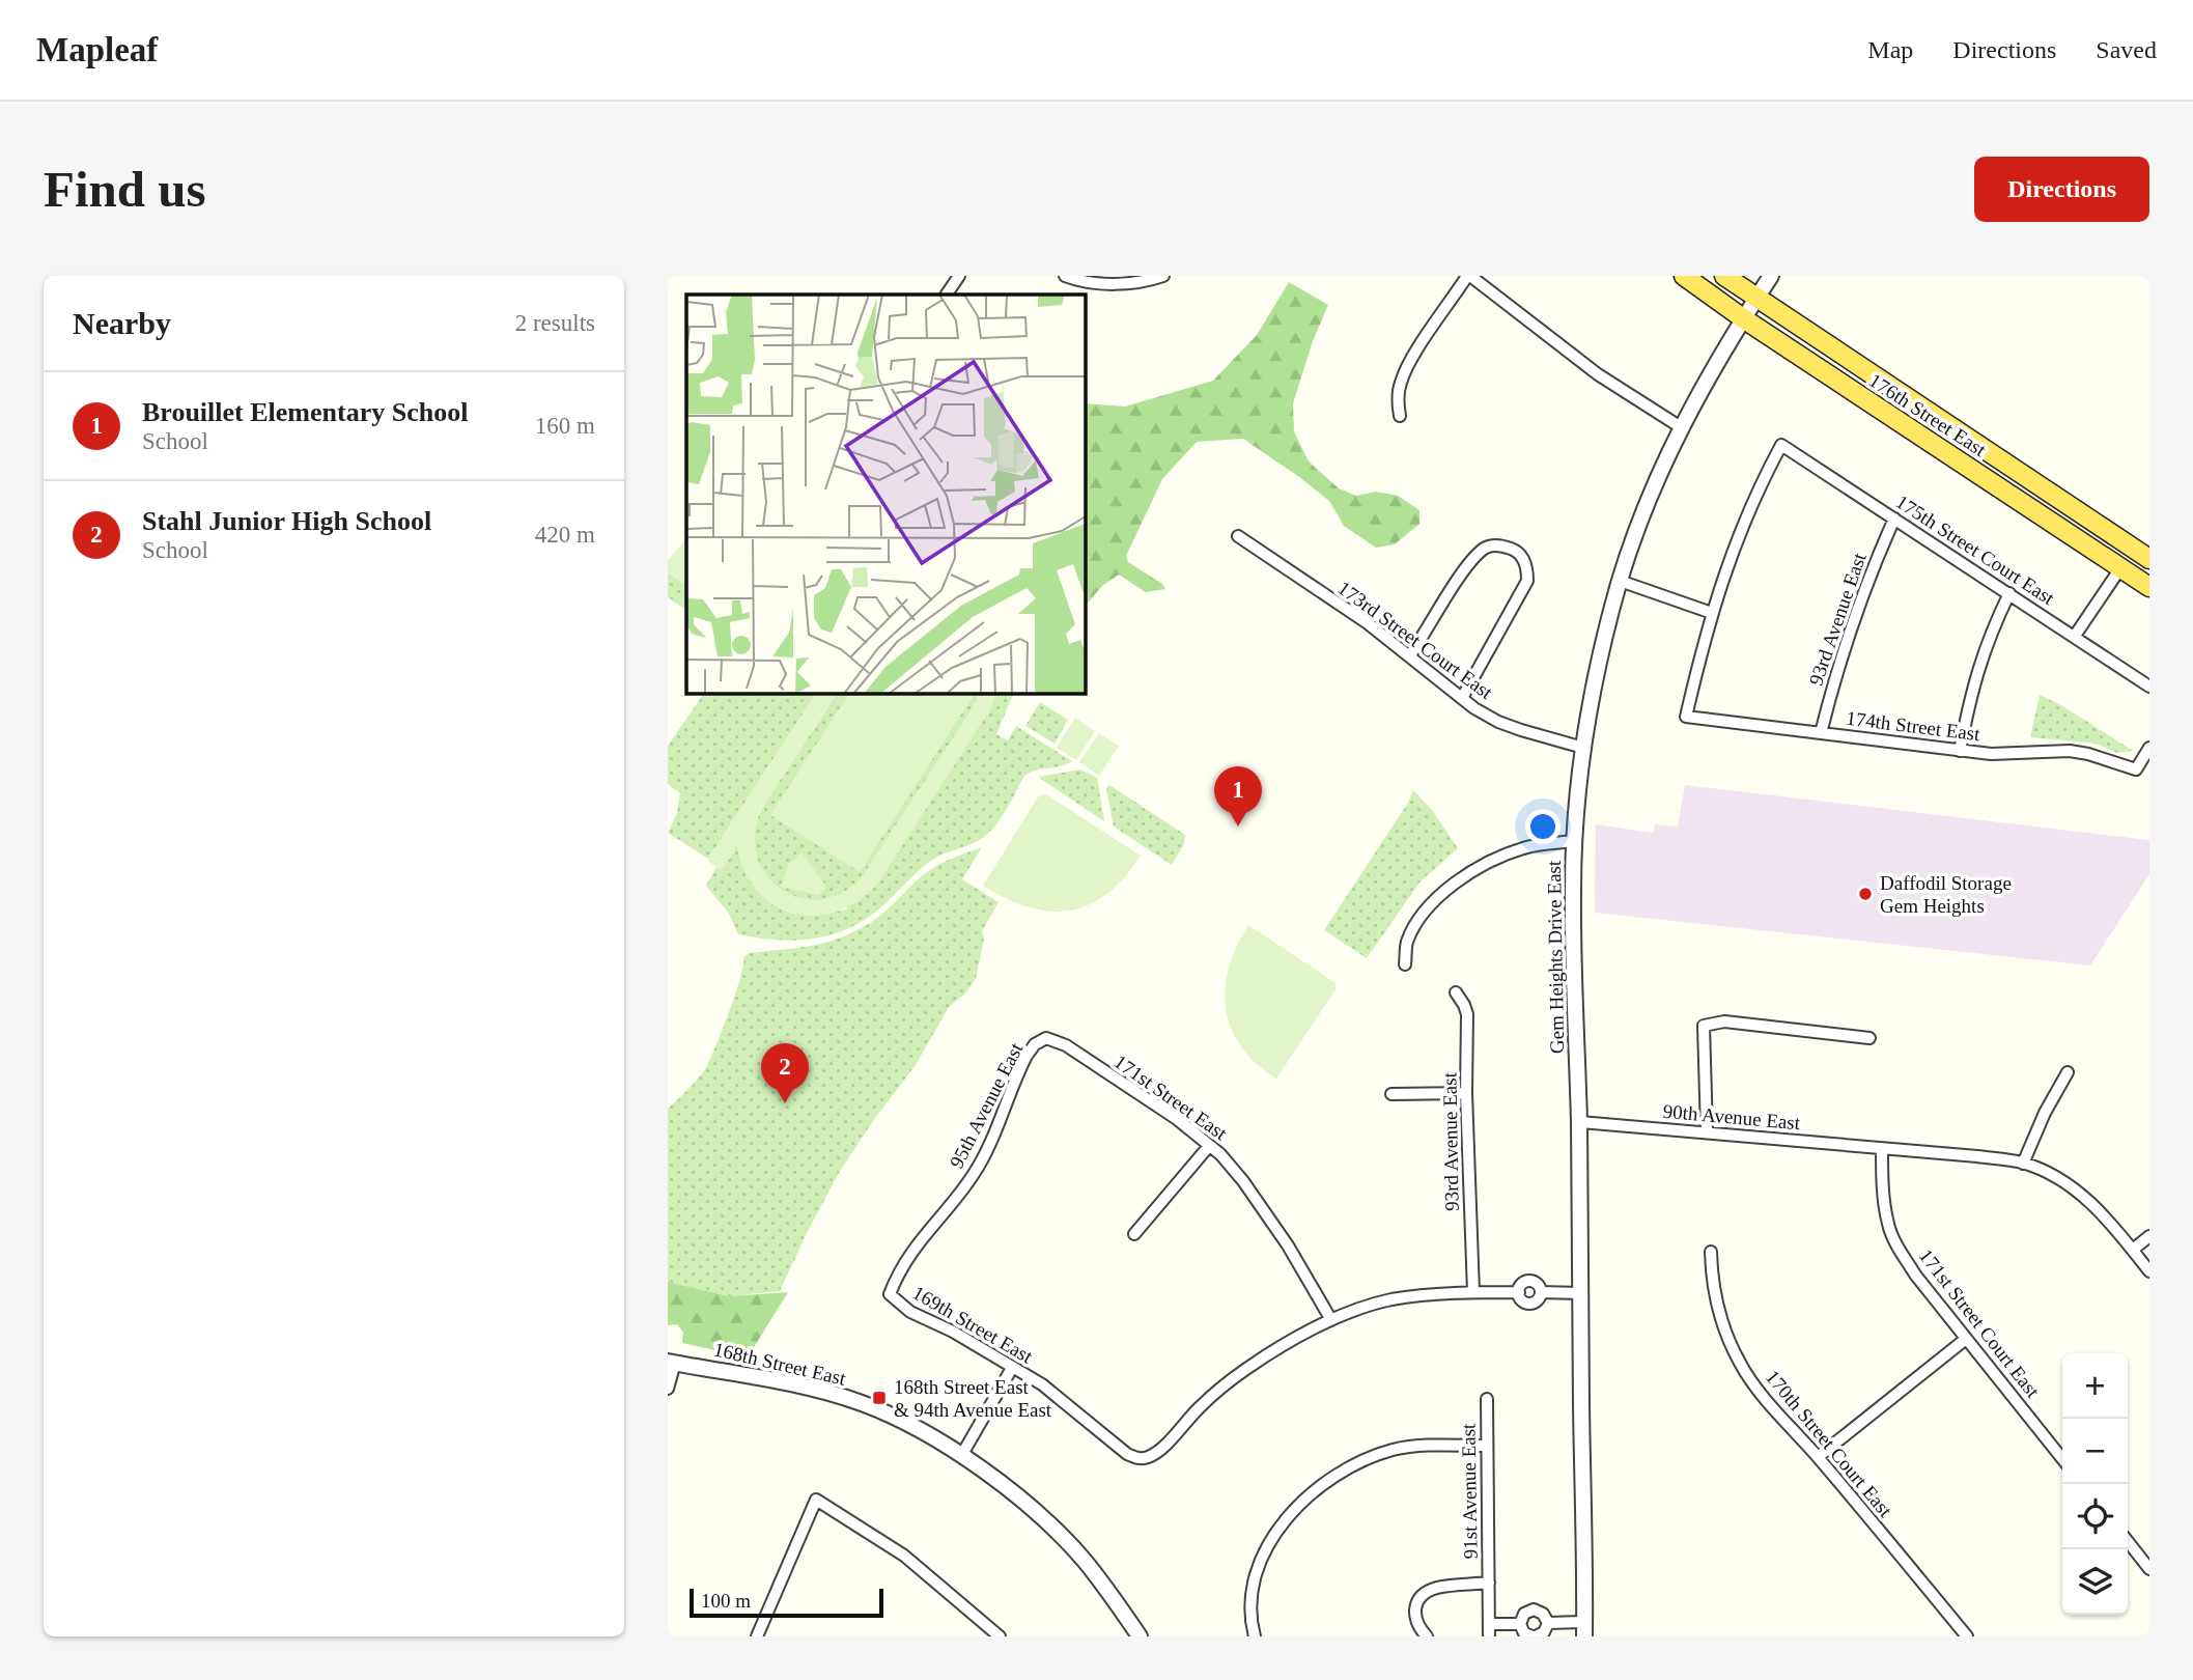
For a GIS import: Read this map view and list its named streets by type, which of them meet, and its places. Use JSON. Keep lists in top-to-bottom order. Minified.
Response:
{"streets":{"main road":["176th Street East"],"street":["175th Street Court East","93rd Avenue East","173rd Street Court East","174th Street East","Gem Heights Drive East","171st Street East","95th Avenue East","90th Avenue East","171st Street Court East","169th Street East","168th Street East","170th Street Court East","91st Avenue East"]},"crossings":[["176th Street East","Gem Heights Drive East"],["175th Street Court East","93rd Avenue East"],["175th Street Court East","174th Street East"],["93rd Avenue East","174th Street East"],["173rd Street Court East","Gem Heights Drive East"],["Gem Heights Drive East","90th Avenue East"],["171st Street East","95th Avenue East"],["171st Street East","169th Street East"],["95th Avenue East","169th Street East"],["90th Avenue East","171st Street Court East"]],"places":{"other":["Daffodil Storage Gem Heights"],"transit":["168th Street East & 94th Avenue East"]},"scale_bar":"100 m","page":{"header":"Mapleaf","nav":["Map","Directions","Saved"],"buttons":"Directions","title":"Find us","heading":["Nearby","2 results"],"list":[{"mark":"1","name":"Brouillet Elementary School","note":"School","value":"160 m"},{"mark":"2","name":"Stahl Junior High School","note":"School","value":"420 m"}],"pins":["1","2"],"map_buttons":["+","−"],"scale":"100 m"}}
